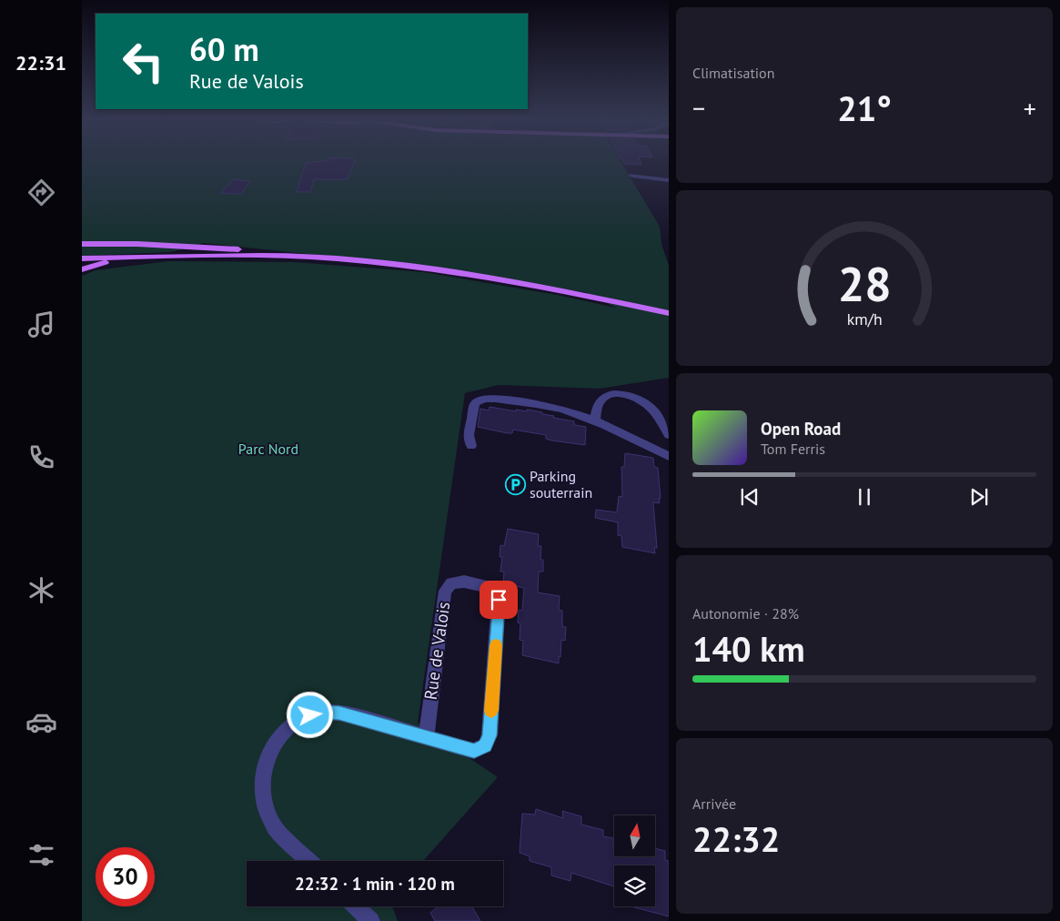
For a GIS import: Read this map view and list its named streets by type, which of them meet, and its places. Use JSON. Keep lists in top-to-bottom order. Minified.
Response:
{"streets":{"street":["Rue de Valois"]},"parks":["Parc Nord"],"places":{"parking":["Parking souterrain"]},"north":"top","page":{"tabs":"22:31","tile":["Climatisation",["Autonomie · 28%","140 km"],["Arrivée","22:32"]],"turn":["60 m","Rue de Valois"],"heat":["−","21°","+"],"song":["Open Road","Tom Ferris"],"limit":"30","trip":"22:32 · 1 min · 120 m","gauge":["28","km/h"]}}
